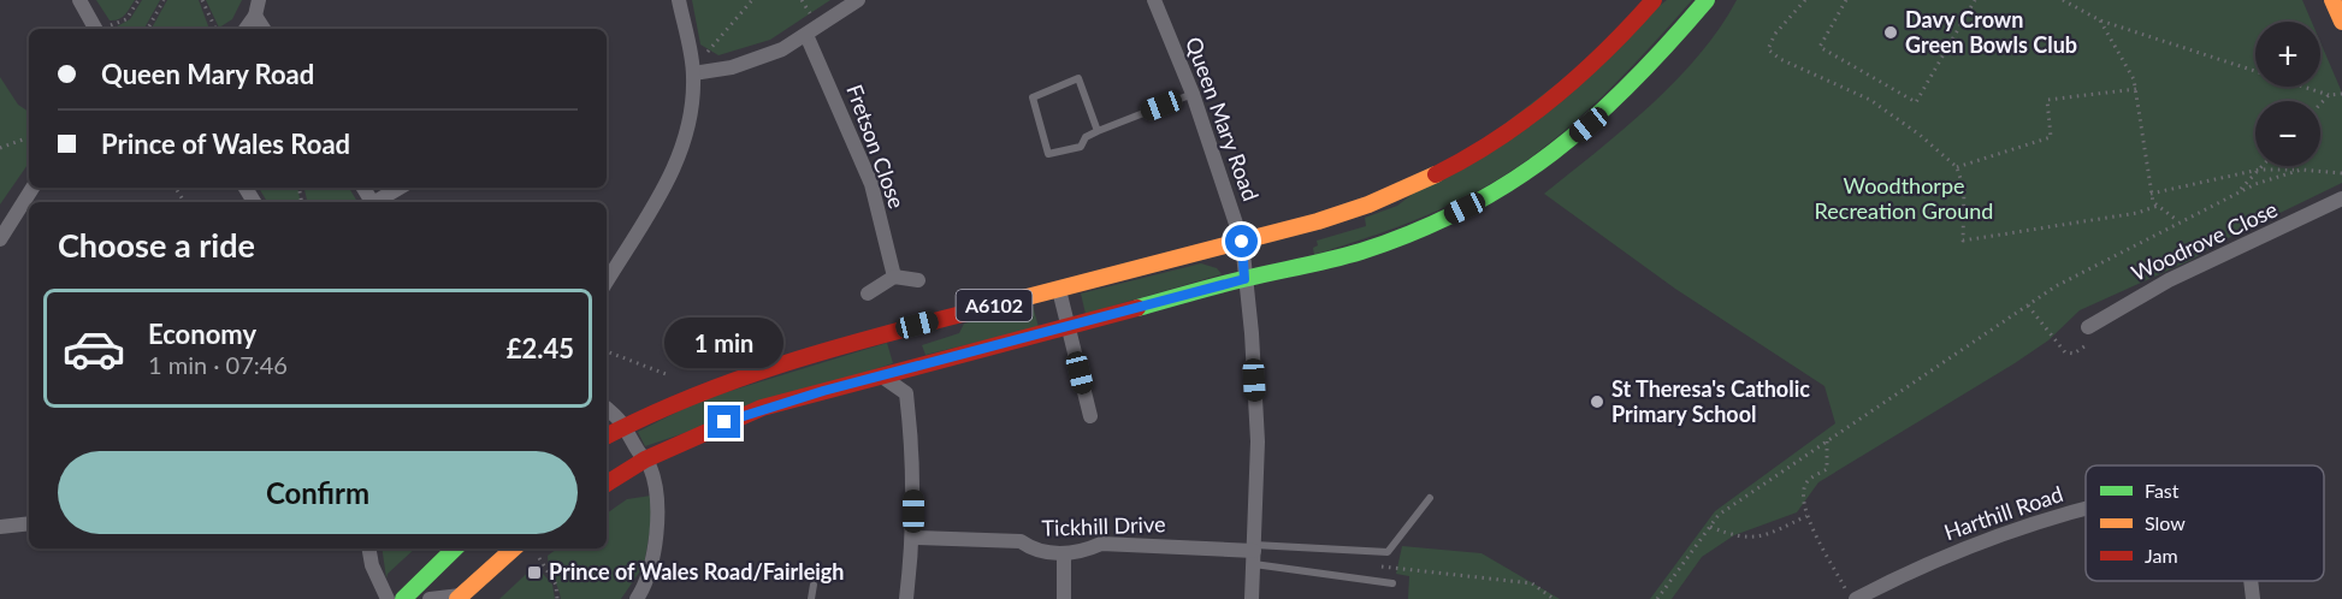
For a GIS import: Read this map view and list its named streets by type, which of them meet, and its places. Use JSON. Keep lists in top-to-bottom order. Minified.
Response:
{"streets":{"main road":["A6102"],"street":["Queen Mary Road","Fretson Close","Woodrove Close","Harthill Road","Tickhill Drive"]},"crossings":[["Queen Mary Road","A6102"],["Queen Mary Road","Tickhill Drive"]],"parks":["Woodthorpe Recreation Ground"],"places":{"other":["Davy Crown Green Bowls Club","St Theresa's Catholic Primary School"],"transit":["Prince of Wales Road/Fairleigh"]},"legend":["Fast","Slow","Jam"],"page":{"map_buttons":["+","−"],"banner":["Queen Mary Road","Prince of Wales Road"],"heading":"Choose a ride","list":[{"name":"Economy","note":"1 min · 07:46","value":"£2.45"}],"bubble":"1 min","buttons":"Confirm"}}
